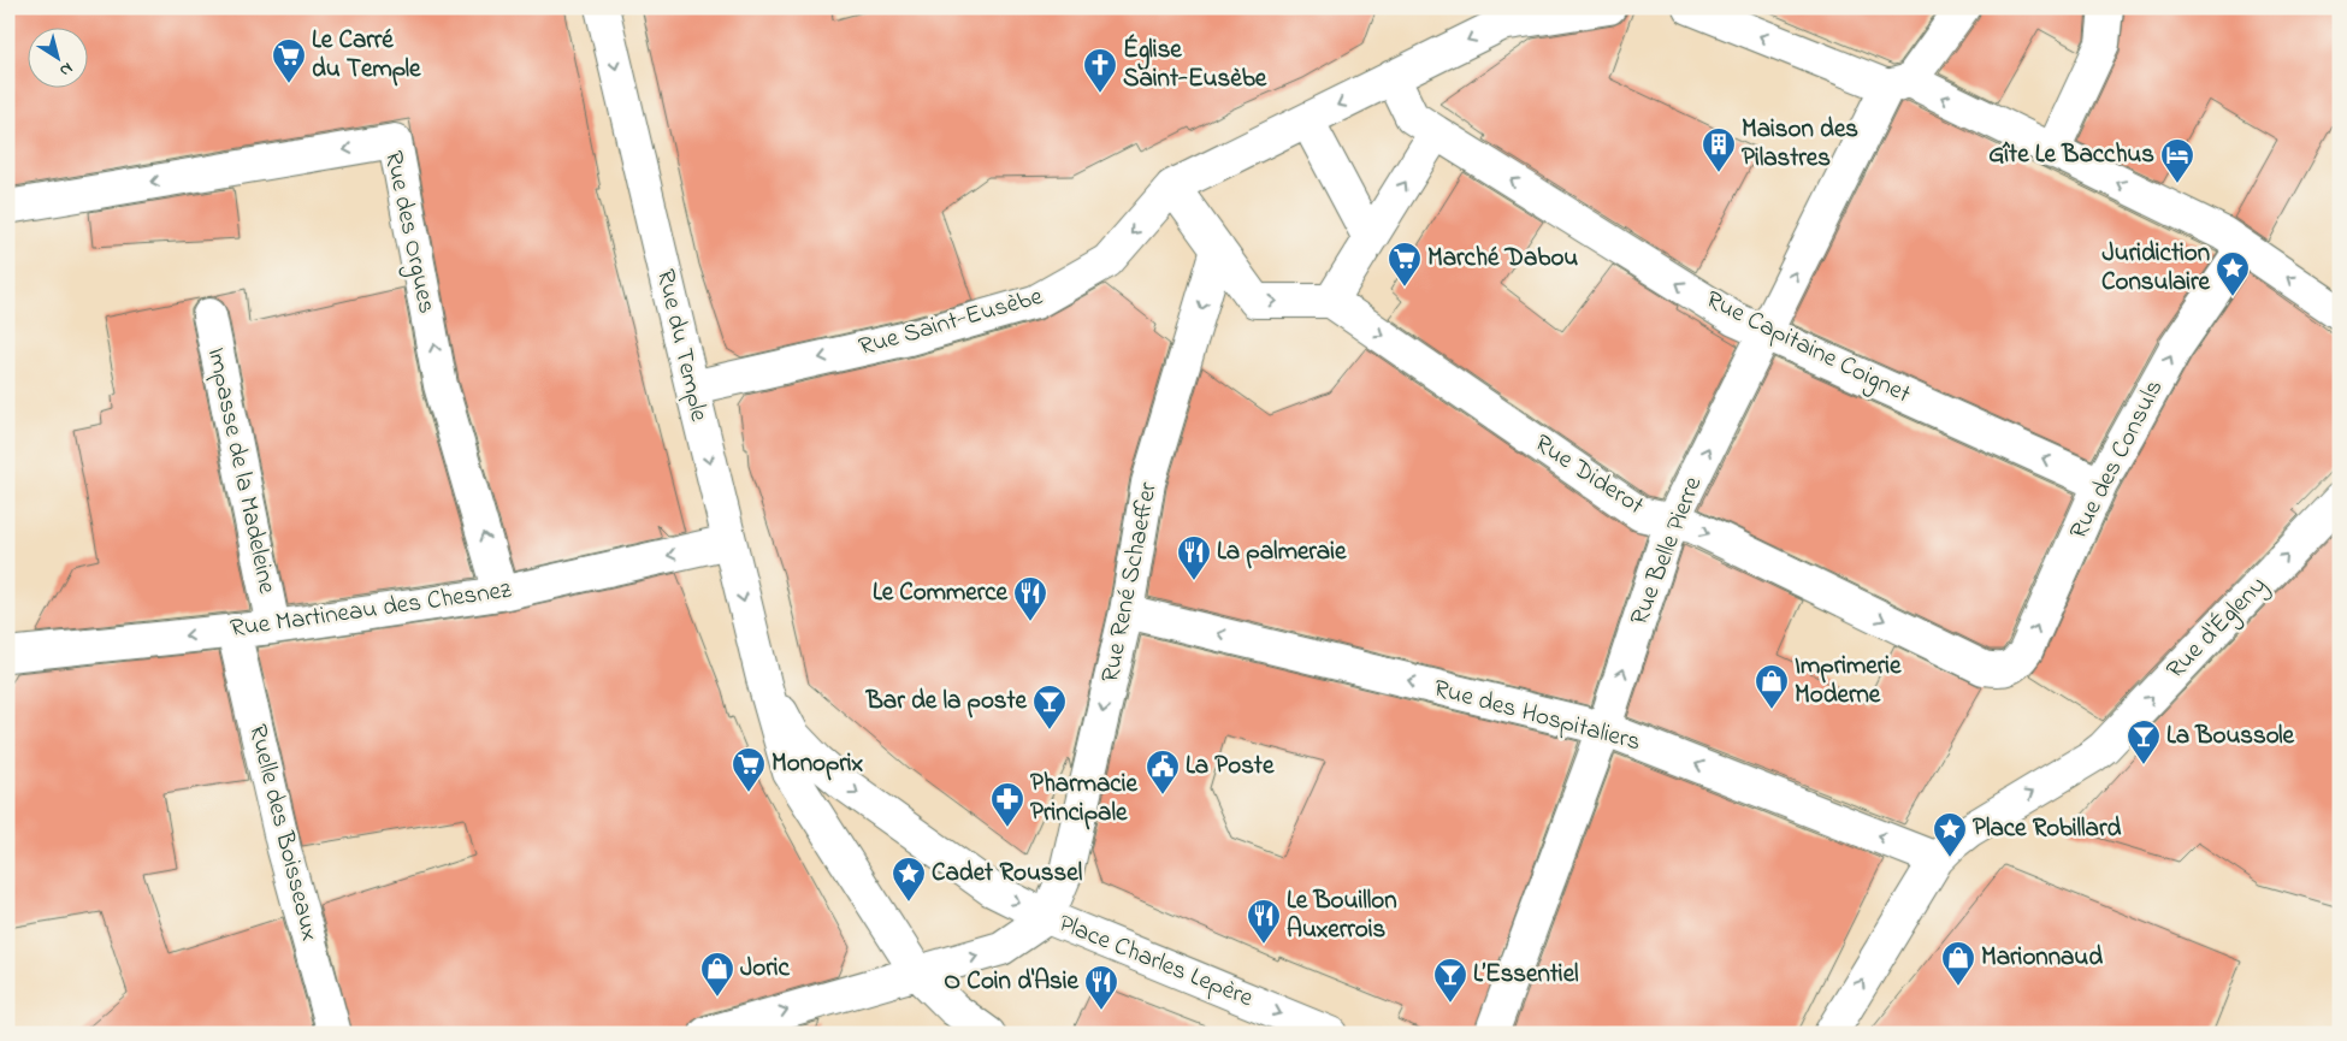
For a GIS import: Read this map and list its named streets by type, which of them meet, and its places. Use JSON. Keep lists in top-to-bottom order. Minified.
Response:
{"streets":{"street":["Rue des Orgues","Rue Saint-Eusèbe","Rue du Temple","Rue Capitaine Coignet","Rue des Consuls","Impasse de la Madeleine","Rue Diderot","Rue Belle Pierre","Rue René Schaeffer","Rue Martineau des Chesnez","Rue d'Égleny","Rue des Hospitaliers","Ruelle des Boisseaux","Place Charles Lepère"]},"crossings":[["Rue des Orgues","Rue Martineau des Chesnez"],["Rue Saint-Eusèbe","Rue du Temple"],["Rue du Temple","Rue Martineau des Chesnez"],["Rue du Temple","Place Charles Lepère"],["Rue Capitaine Coignet","Rue des Consuls"],["Rue Capitaine Coignet","Rue Belle Pierre"],["Rue des Consuls","Rue Diderot"],["Impasse de la Madeleine","Rue Martineau des Chesnez"],["Rue Diderot","Rue Belle Pierre"],["Rue Belle Pierre","Rue des Hospitaliers"],["Rue René Schaeffer","Rue des Hospitaliers"],["Rue René Schaeffer","Place Charles Lepère"],["Rue Martineau des Chesnez","Ruelle des Boisseaux"],["Rue d'Égleny","Rue des Hospitaliers"]],"one_way":["Rue Saint-Eusèbe","Rue du Temple","Rue des Consuls","Rue Diderot","Rue Belle Pierre","Rue René Schaeffer","Rue Martineau des Chesnez","Rue d'Égleny","Rue des Hospitaliers","Place Charles Lepère"],"places":{"supermarket":["Le Carré du Temple","Marché Dabou","Monoprix"],"church":["Église Saint-Eusèbe"],"building":["Maison des Pilastres"],"hotel":["Gîte Le Bacchus"],"place":["Juridiction Consulaire","Place Robillard","Cadet Roussel"],"restaurant":["La palmeraie","Le Commerce","Le Bouillon Auxerrois","O Coin d'Asie"],"shop":["Imprimerie Moderne","Marionnaud","Joric"],"bar":["Bar de la poste","La Boussole","L’Essentiel"],"public building":["La Poste"],"pharmacy":["Pharmacie Principale"]},"north":"bottom right"}
